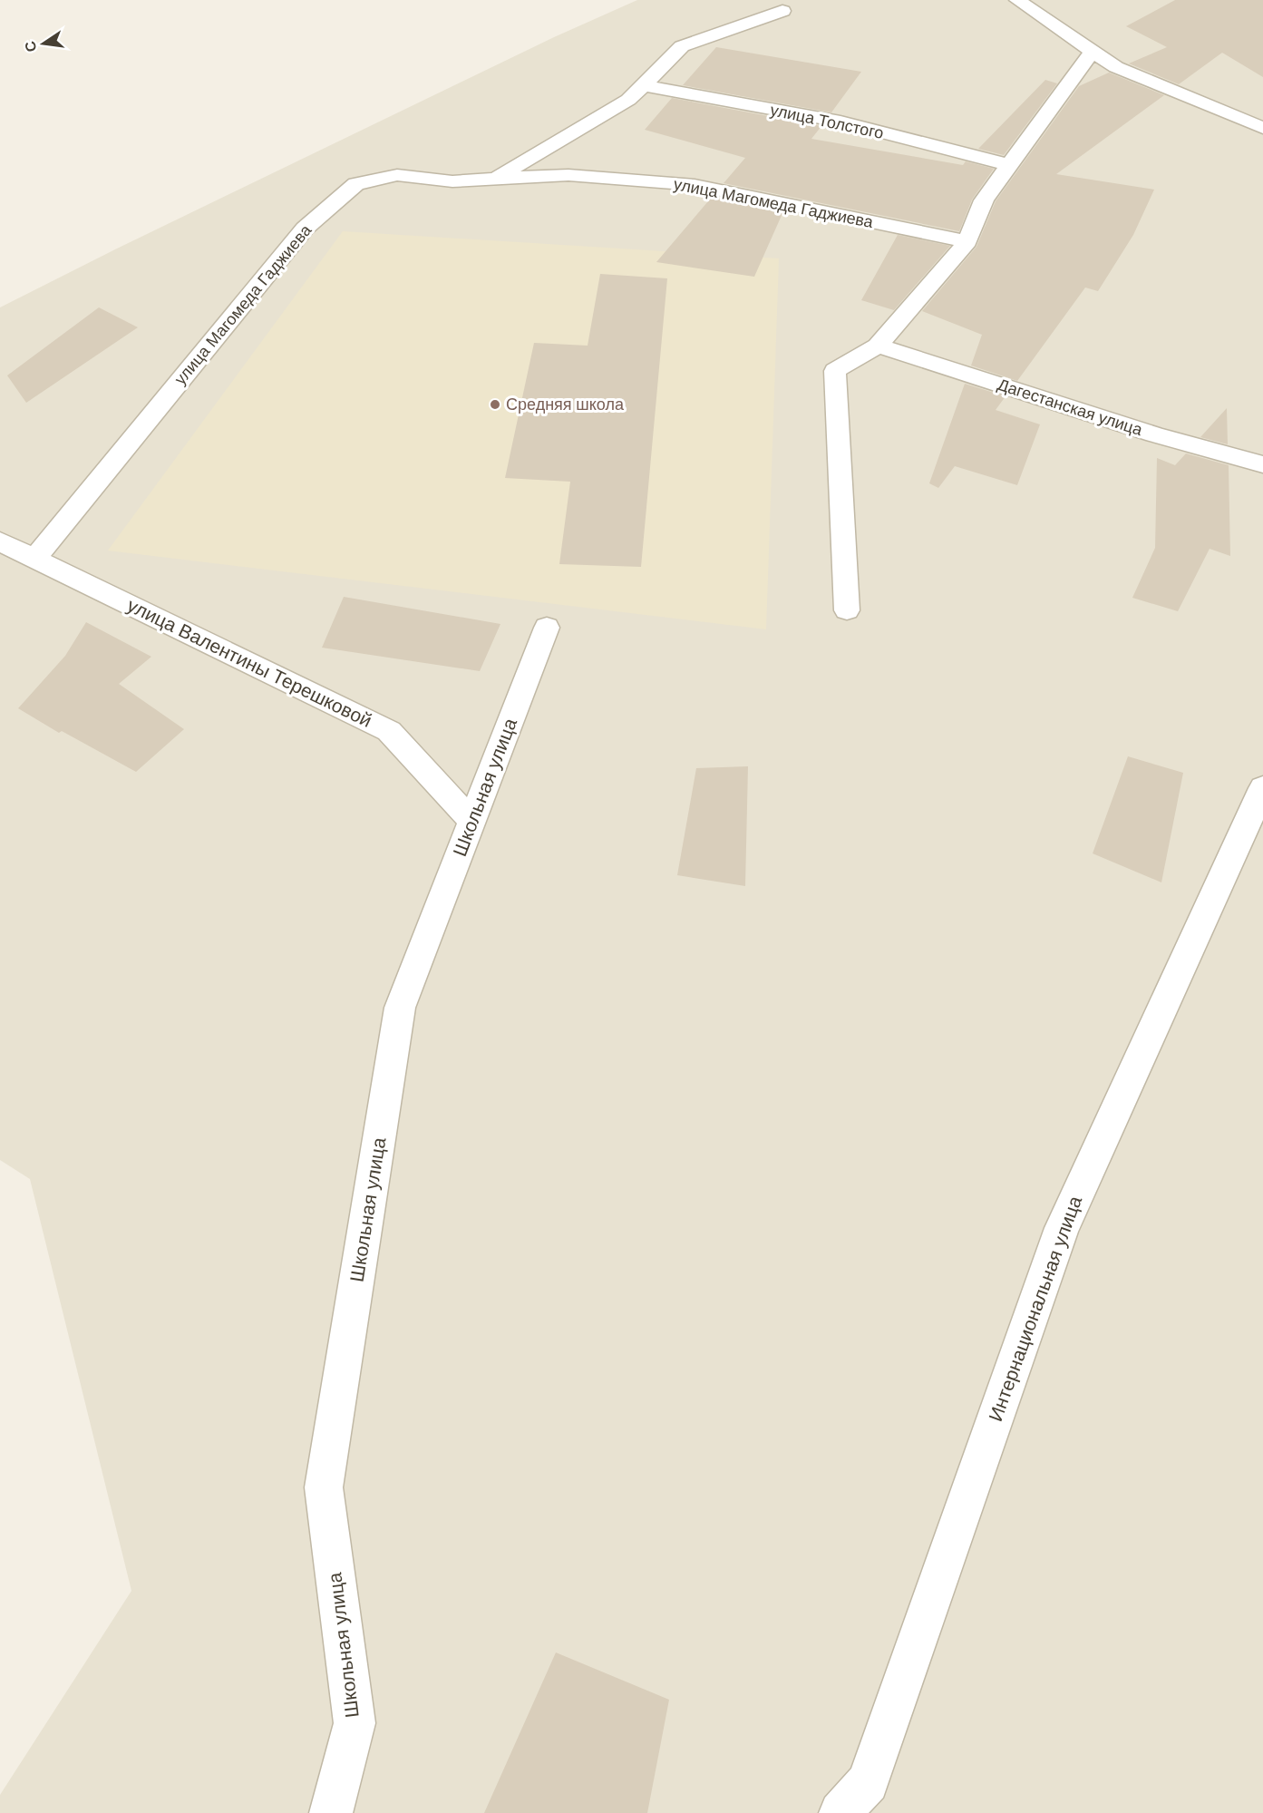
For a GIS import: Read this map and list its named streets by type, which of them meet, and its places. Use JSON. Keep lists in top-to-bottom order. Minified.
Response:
{"streets":{"street":["улица Толстого","улица Магомеда Гаджиева","Дагестанская улица","улица Валентины Терешковой","Школьная улица","Интернациональная улица"]},"crossings":[["улица Магомеда Гаджиева","улица Валентины Терешковой"],["улица Валентины Терешковой","Школьная улица"]],"places":["Средняя школа"],"north":"left"}
